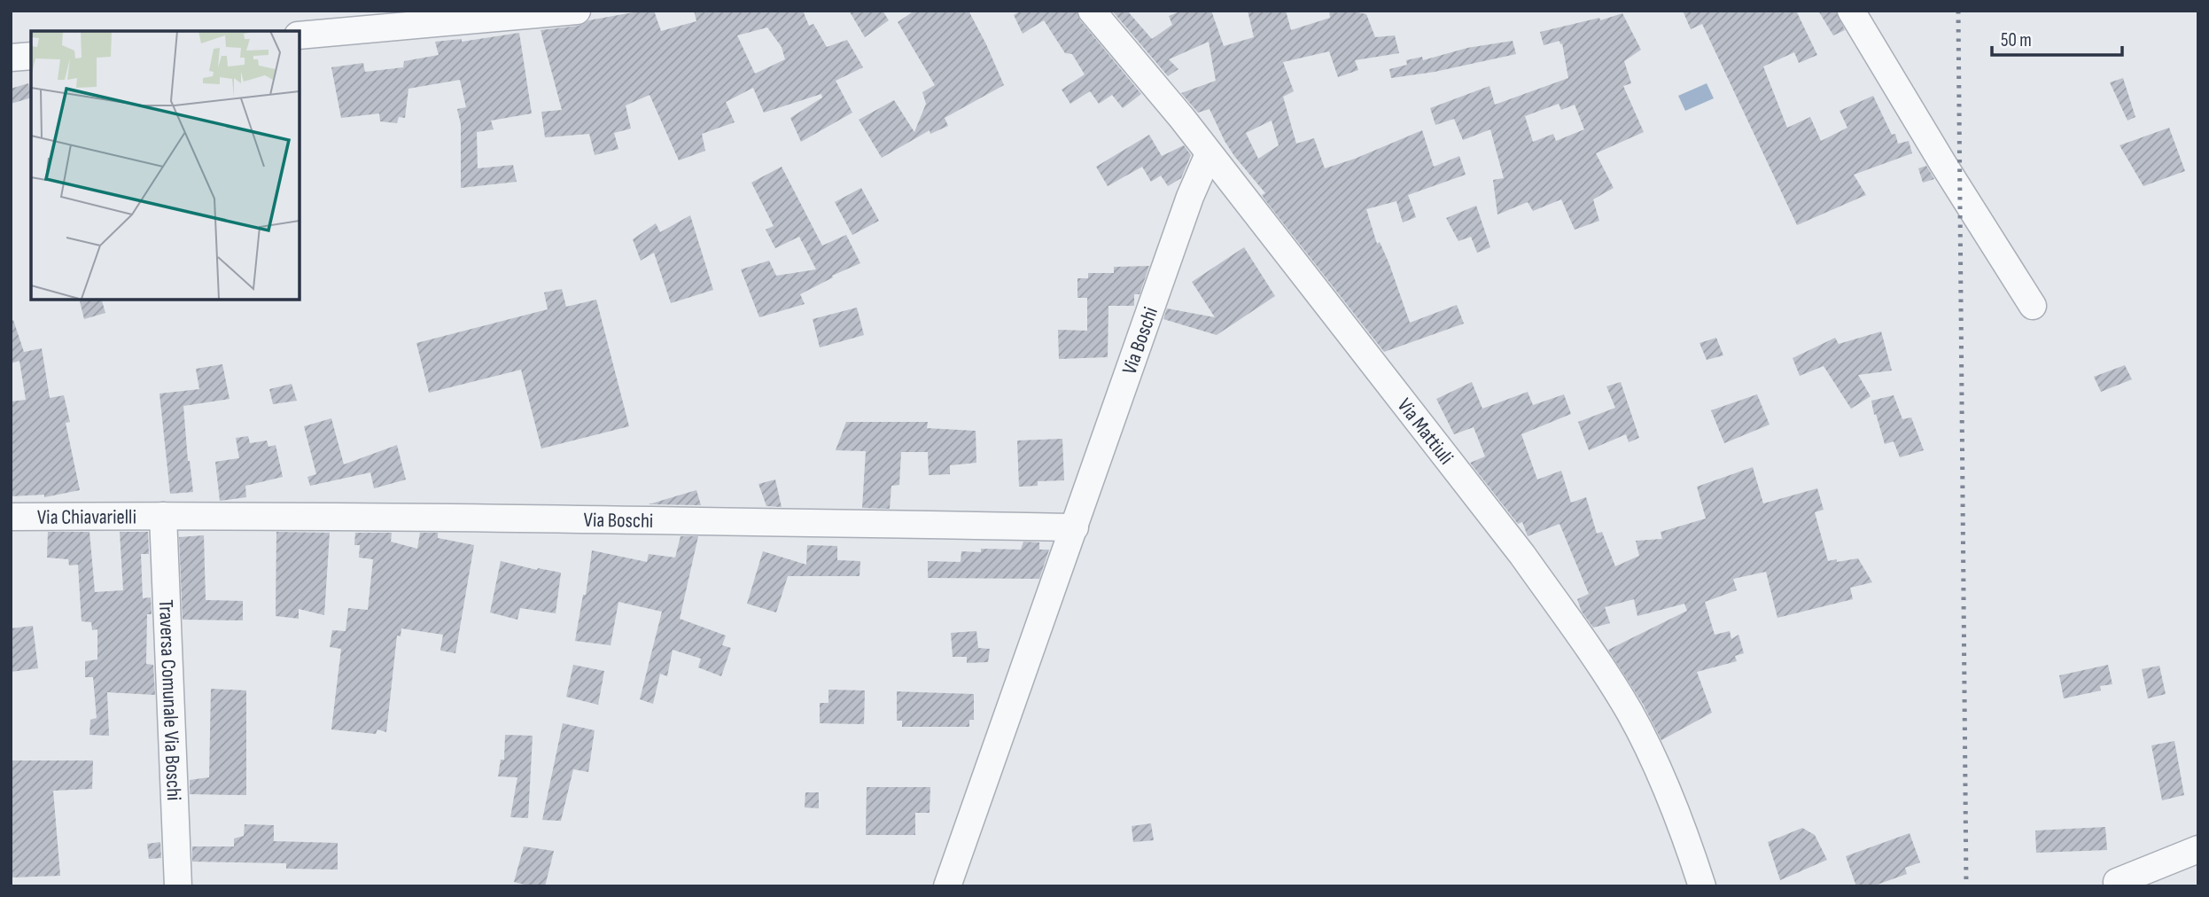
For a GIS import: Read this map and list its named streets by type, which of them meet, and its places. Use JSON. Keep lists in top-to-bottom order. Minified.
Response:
{"streets":{"street":["Via Boschi","Via Mattiuli","Via Chiavarielli","Traversa Comunale Via Boschi"]},"crossings":[["Via Boschi","Via Mattiuli"],["Via Boschi","Via Chiavarielli"],["Via Boschi","Traversa Comunale Via Boschi"],["Via Chiavarielli","Traversa Comunale Via Boschi"]],"scale_bar":"50 m"}
